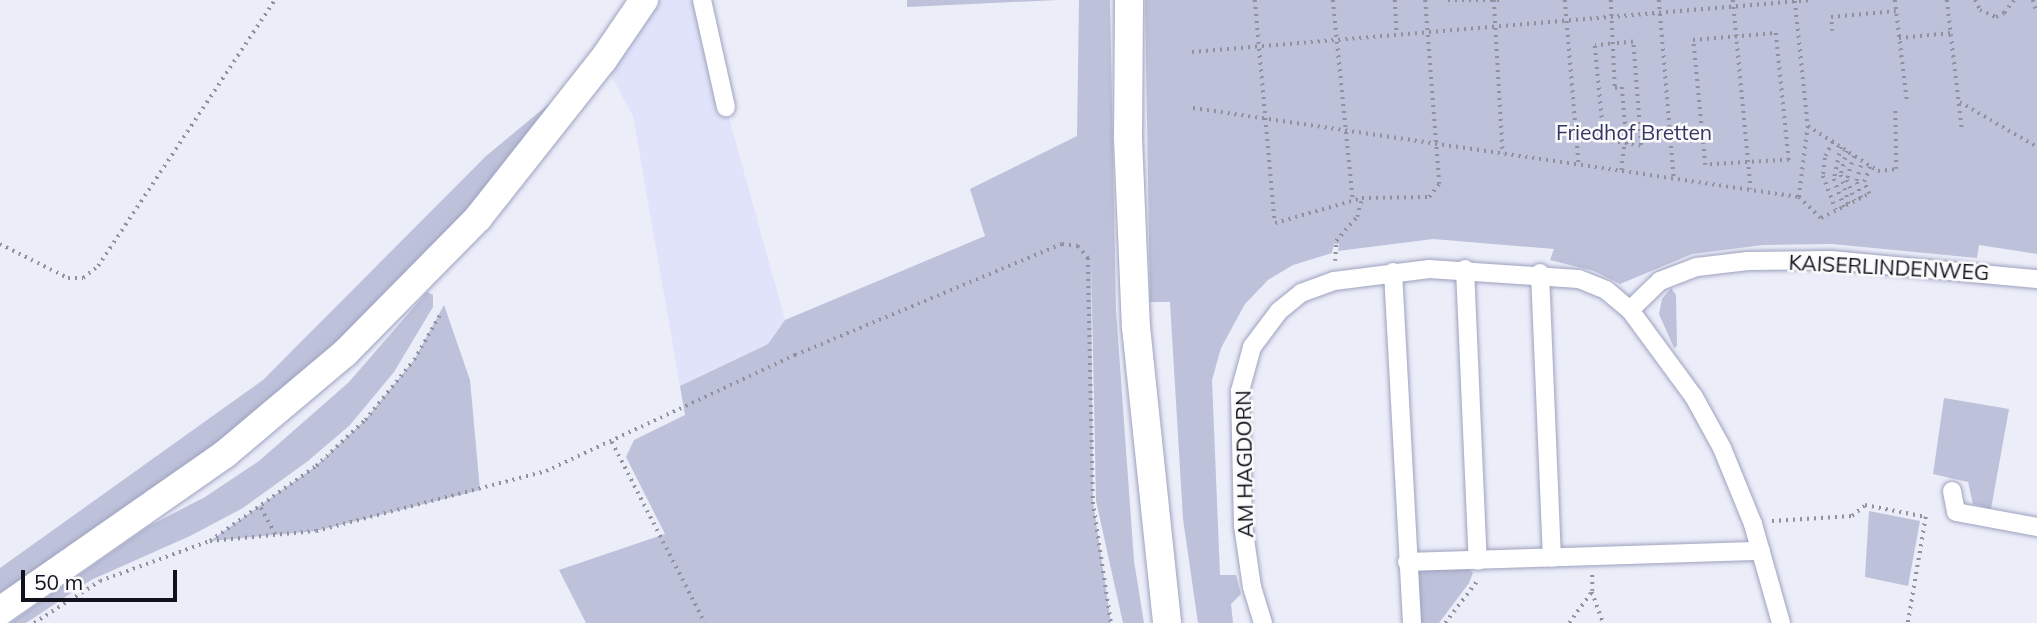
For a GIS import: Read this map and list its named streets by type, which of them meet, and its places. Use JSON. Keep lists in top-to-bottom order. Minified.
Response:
{"streets":{"street":["KAISERLINDENWEG","AM HAGDORN"]},"crossings":[["KAISERLINDENWEG","AM HAGDORN"]],"parks":["Friedhof Bretten"],"scale_bar":"50 m"}
